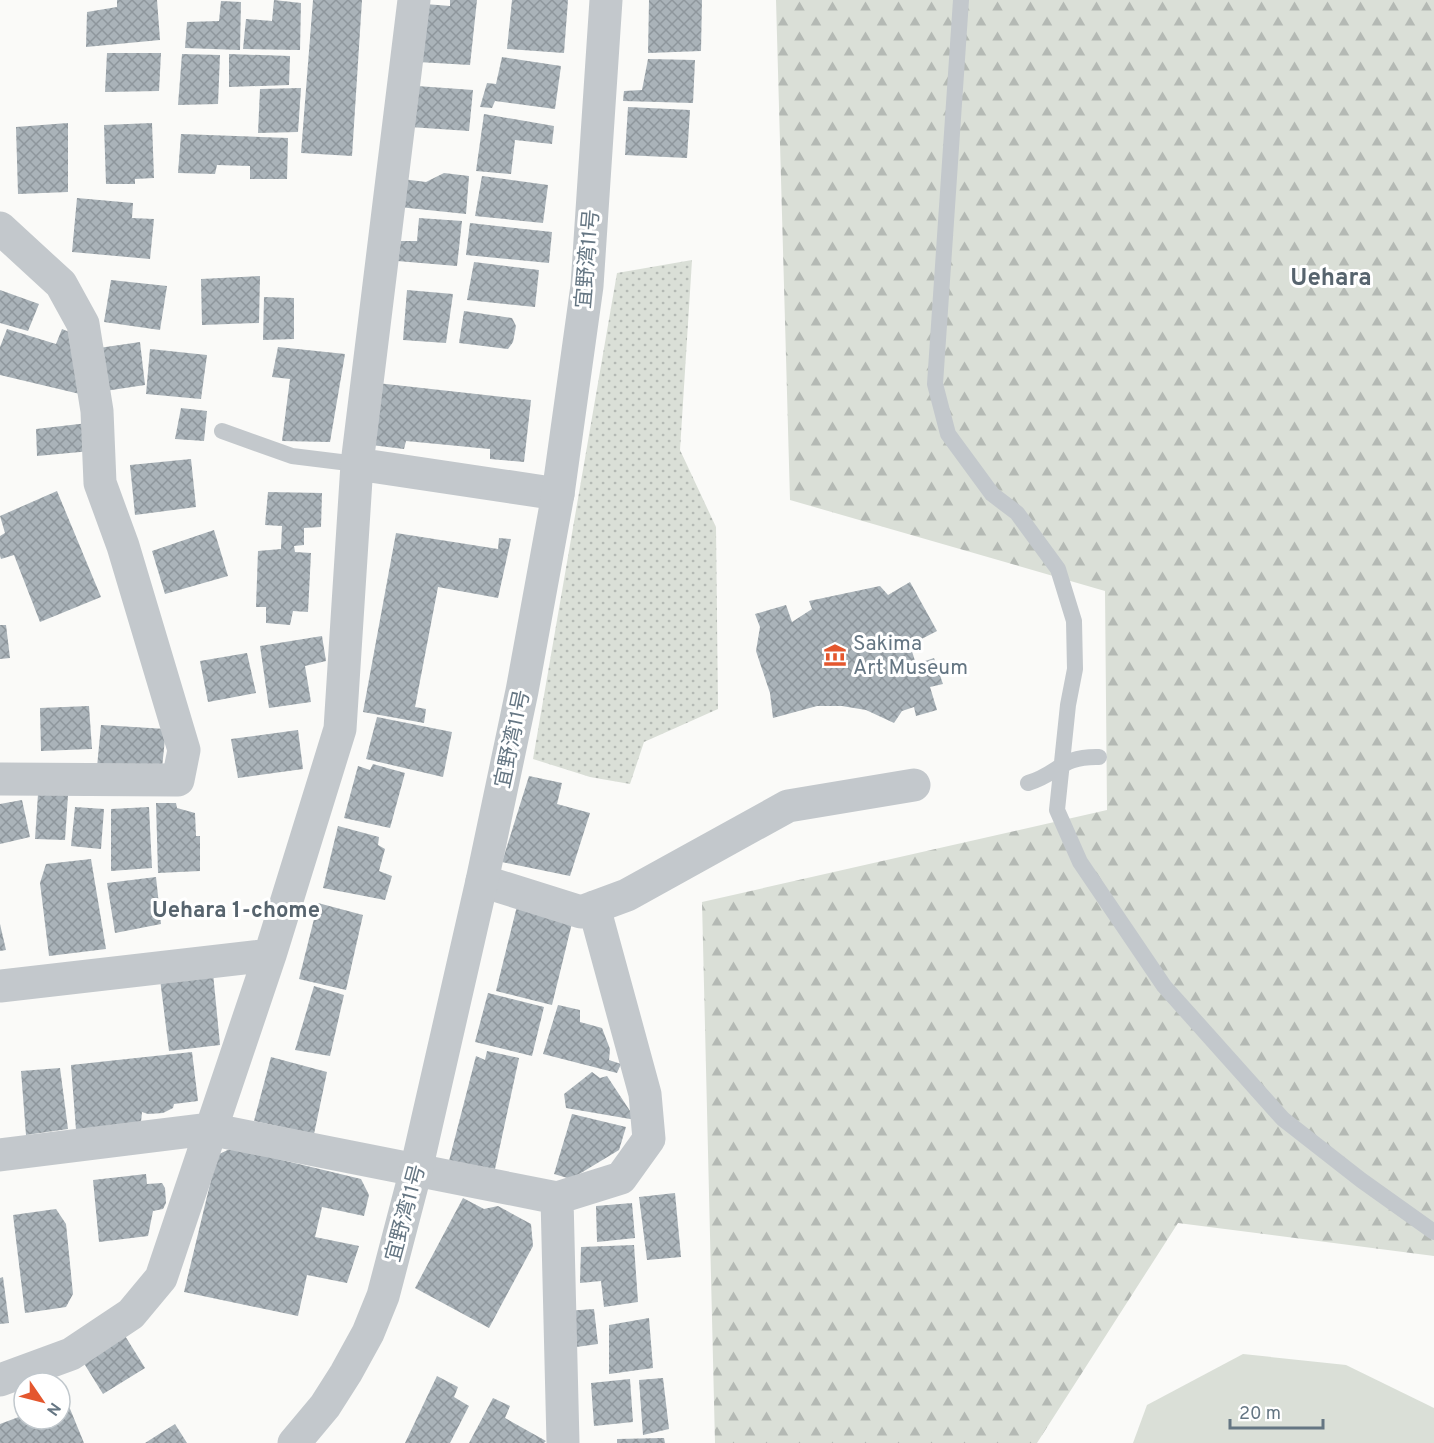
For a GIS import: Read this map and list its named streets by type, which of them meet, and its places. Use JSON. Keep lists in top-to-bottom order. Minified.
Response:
{"streets":{"street":["宜野湾11号"]},"districts":["Uehara","Uehara 1-chome"],"places":{"museum":["Sakima Art Museum"]},"scale_bar":"20 m","north":"bottom right"}
